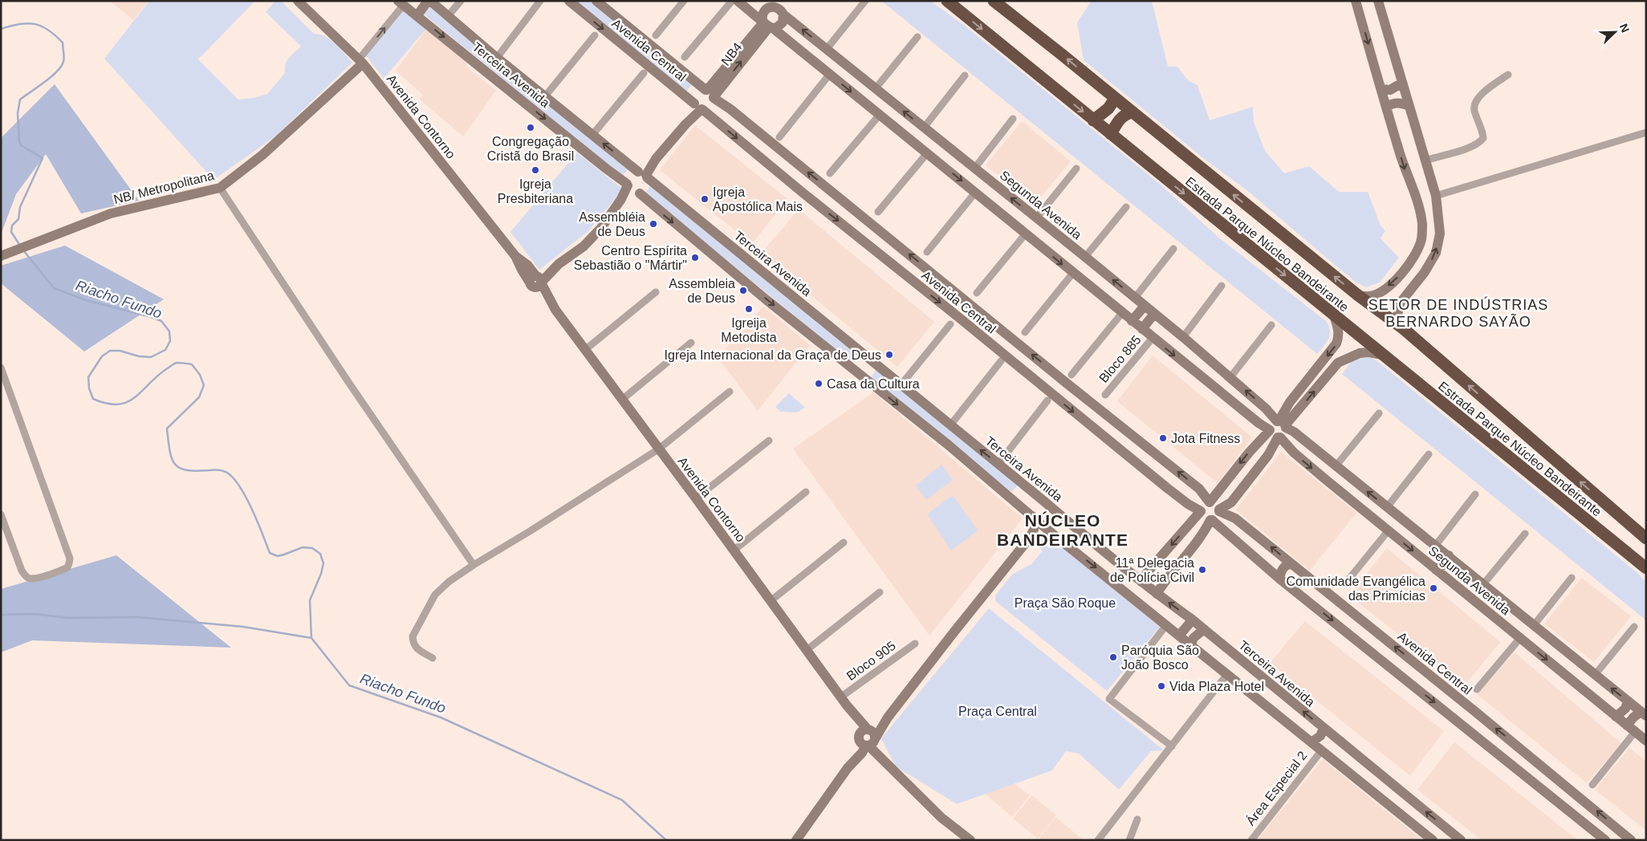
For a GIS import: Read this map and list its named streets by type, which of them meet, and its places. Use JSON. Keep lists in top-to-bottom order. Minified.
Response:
{"streets":{"highway":["Estrada Parque Núcleo Bandeirante"],"street":["Avenida Central","NB4","Terceira Avenida","Avenida Contorno","NB/ Metropolitana","Segunda Avenida","Bloco 885","Bloco 905","Área Especial 2"]},"crossings":[["Avenida Central","NB4"],["Terceira Avenida","Área Especial 2"],["Avenida Contorno","NB/ Metropolitana"],["Avenida Contorno","Bloco 905"]],"districts":["SETOR DE INDÚSTRIAS BERNARDO SAYÃO","NÚCLEO BANDEIRANTE"],"water":["Riacho Fundo"],"parks":["Praça São Roque","Praça Central"],"places":["Congregação Cristã do Brasil","Igreja Presbiteriana","Igreja Apostólica Mais","Assembléia de Deus","Centro Espírita Sebastião o \"Mártir\"","Assembleia de Deus","Igreija Metodista","Igreja Internacional da Graça de Deus","Casa da Cultura","Jota Fitness","11ª Delegacia de Polícia Civil","Comunidade Evangélica das Primícias","Paróquia São João Bosco","Vida Plaza Hotel"],"north":"top right"}
